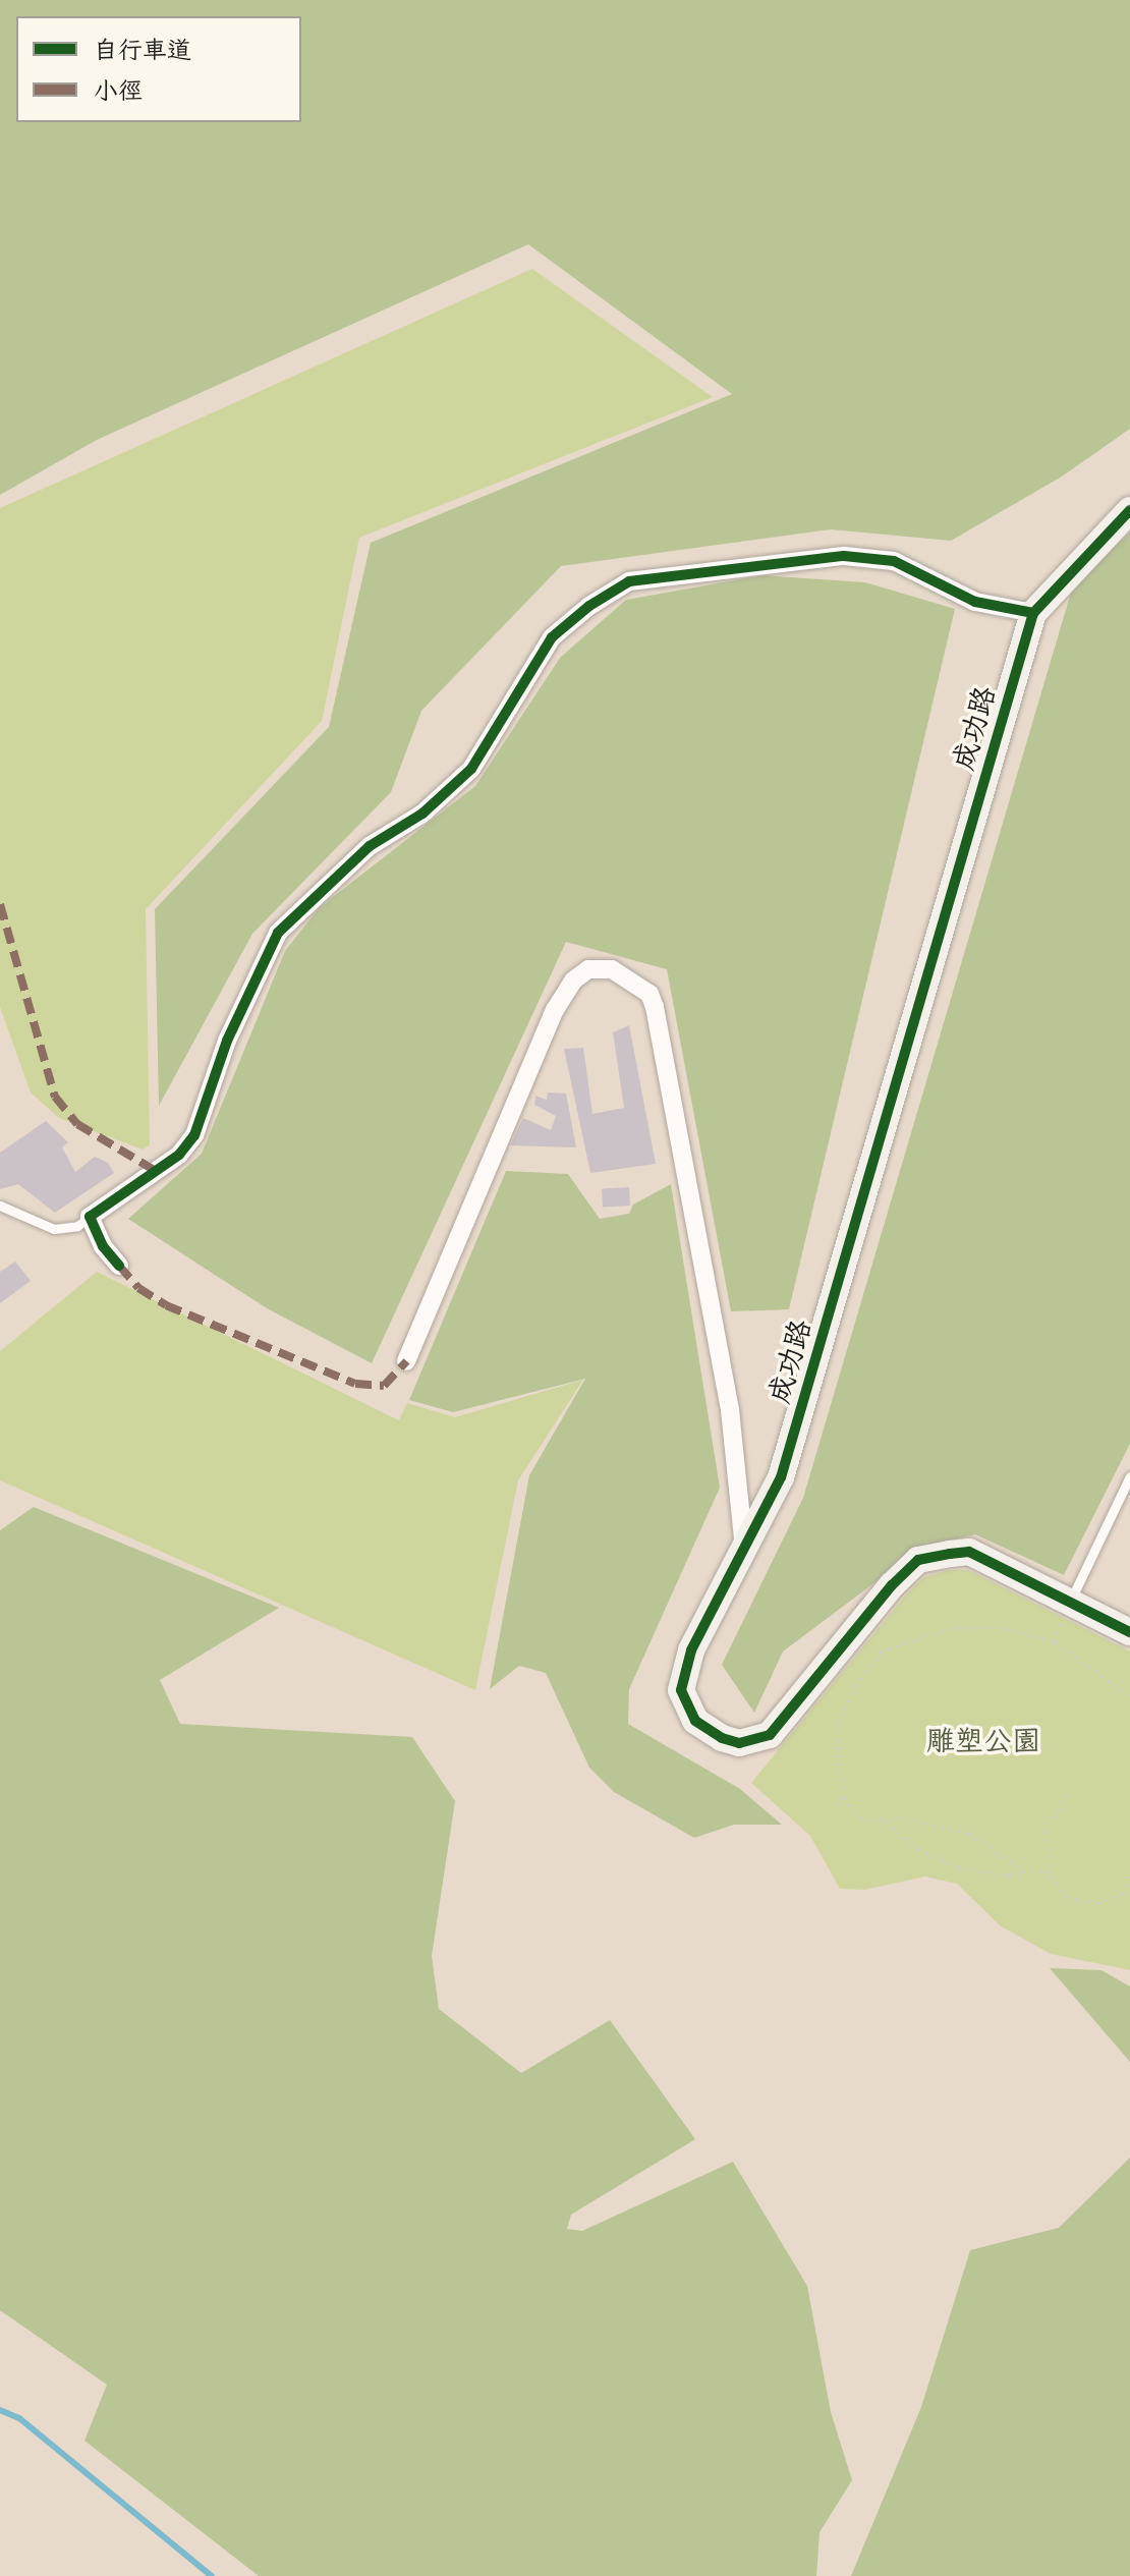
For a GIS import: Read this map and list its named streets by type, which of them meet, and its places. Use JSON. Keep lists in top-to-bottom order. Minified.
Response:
{"streets":{"street":["成功路"]},"parks":["雕塑公園"],"legend":["自行車道","小徑"]}
